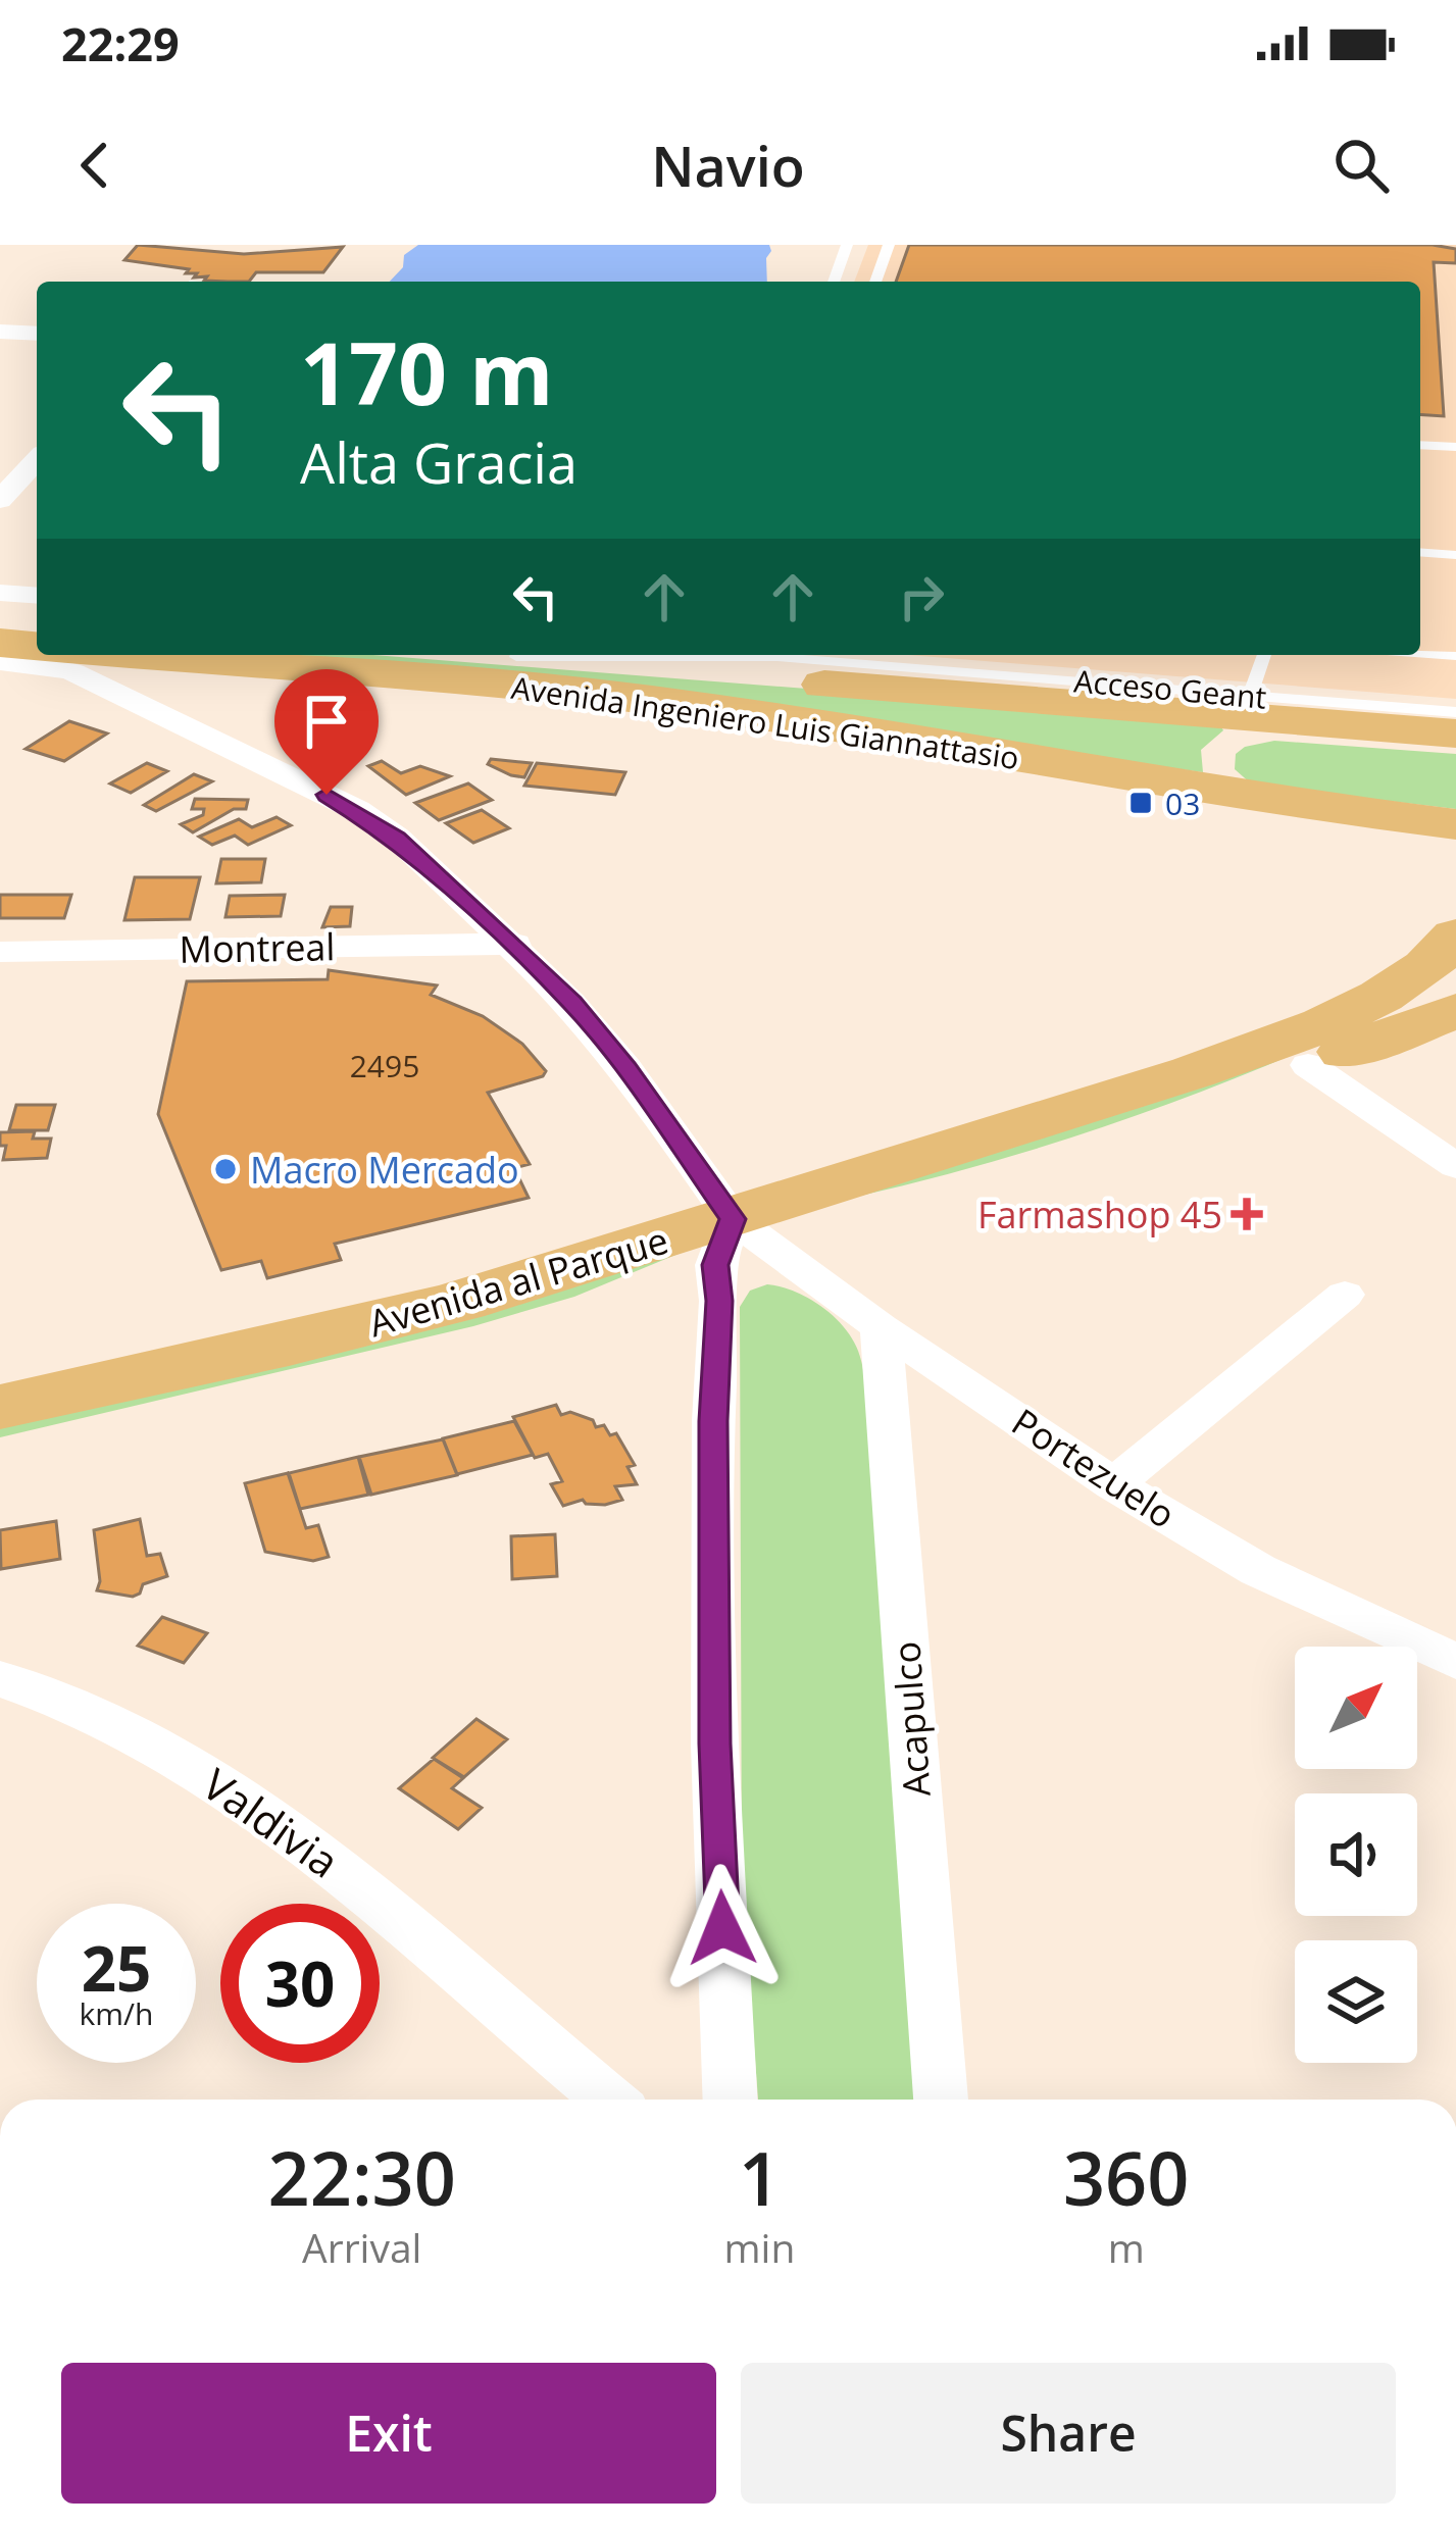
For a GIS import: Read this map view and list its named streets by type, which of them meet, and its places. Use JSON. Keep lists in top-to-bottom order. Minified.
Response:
{"streets":{"main road":["Avenida Ingeniero Luis Giannattasio","Avenida al Parque"],"street":["Montreal","Portezuelo","Acapulco","Valdivia"],"lane":["Acceso Geant"]},"crossings":[["Avenida al Parque","Portezuelo"],["Portezuelo","Acapulco"]],"places":{"transit":["03"],"other":["Macro Mercado"],"health":["Farmashop 45"]},"house_numbers":["2495"],"north":"top right","page":{"status":"22:29","header":"Navio","turn":["170 m","Alta Gracia"],"speed":"25 km/h","limit":"30","eta":["22:30","Arrival","1","min","360","m"],"buttons":["Exit","Share"]}}
